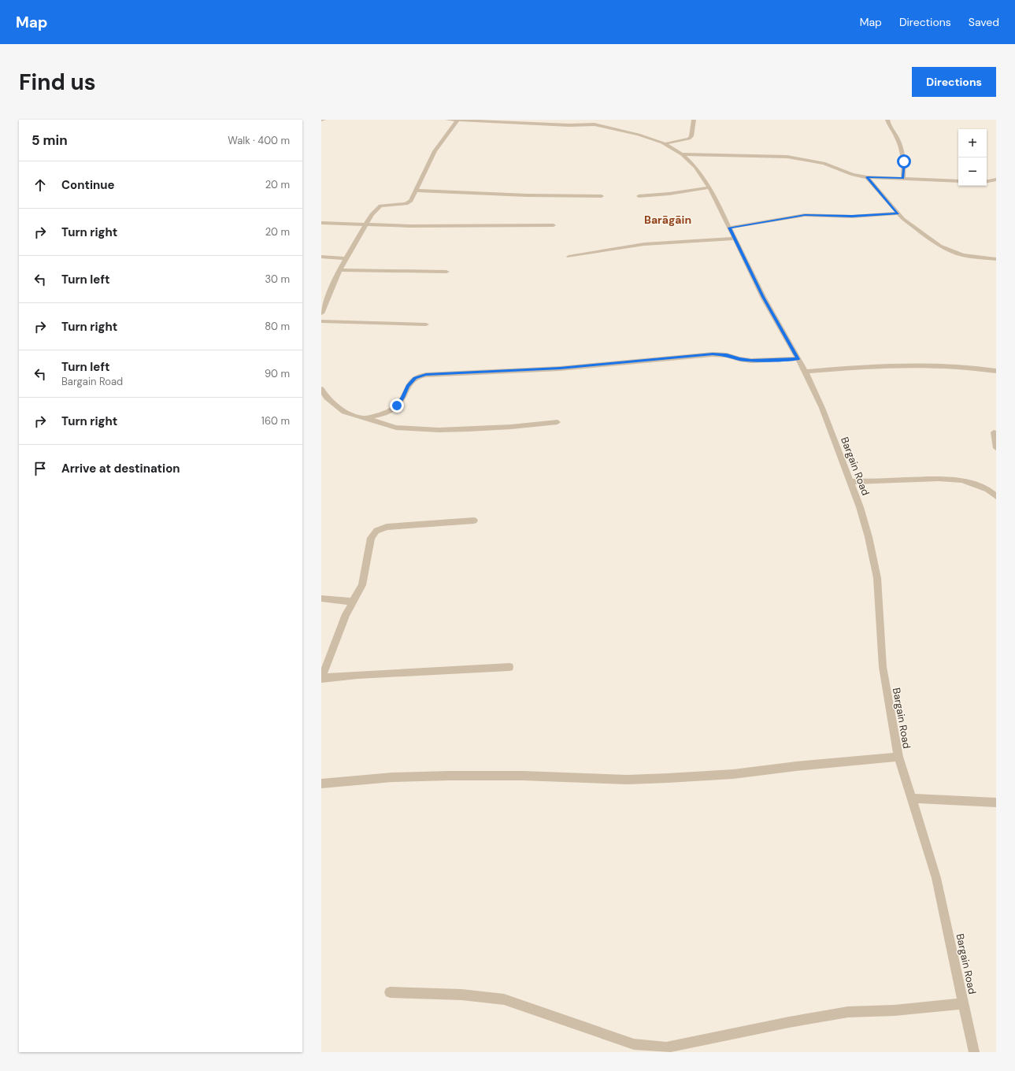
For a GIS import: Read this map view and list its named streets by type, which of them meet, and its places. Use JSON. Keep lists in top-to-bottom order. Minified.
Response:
{"streets":{"street":["Bargain Road"]},"districts":["Barāgāin"],"page":{"header":"Map","nav":["Map","Directions","Saved"],"buttons":"Directions","title":"Find us","heading":["5 min","Walk · 400 m"],"map_buttons":["+","−"],"list":[["Continue","20 m"],["Turn right","20 m"],["Turn left","30 m"],["Turn right","80 m"],["Turn left","Bargain Road","90 m"],["Turn right","160 m"],"Arrive at destination"]}}
